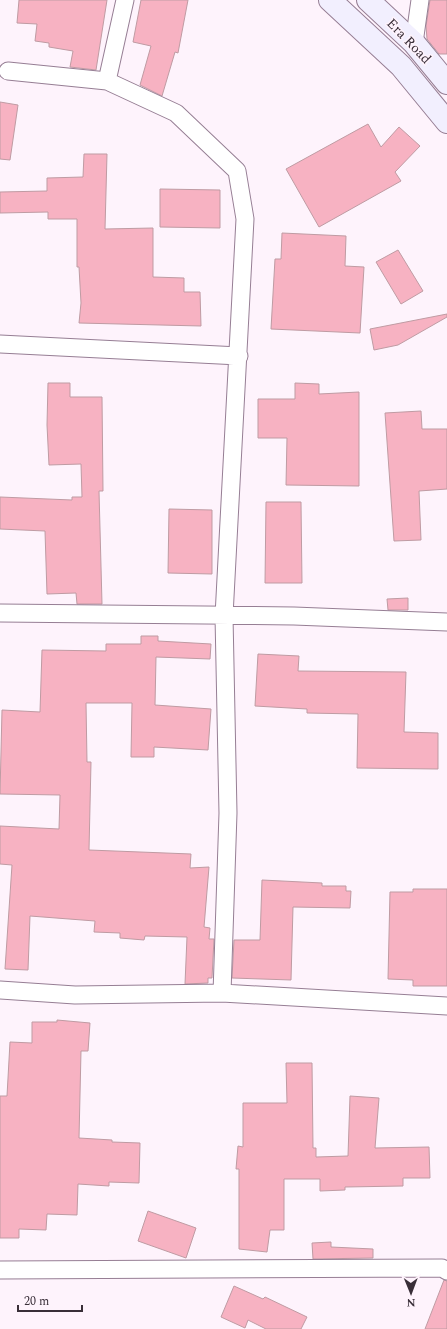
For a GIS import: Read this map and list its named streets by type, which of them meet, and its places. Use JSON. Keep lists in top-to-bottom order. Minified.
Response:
{"streets":{"main road":["Era Road"]},"scale_bar":"20 m","north":"bottom"}
